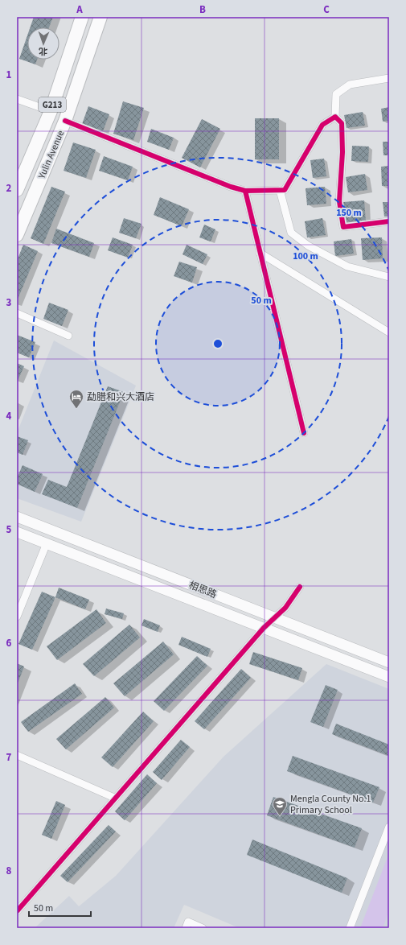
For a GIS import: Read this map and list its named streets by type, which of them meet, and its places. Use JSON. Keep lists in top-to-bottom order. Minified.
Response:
{"streets":{"highway":["G213","Yulin Avenue"],"main road":["相思路"]},"places":{"hotel":["勐腊和兴大酒店"],"school or university":["Mengla County No.1 Primary School"]},"scale_bar":"50 m","north":"bottom","grid":{"columns":["A","B","C"],"rows":["1","2","3","4","5","6","7","8"]},"rings":["150 m","100 m","50 m"]}
